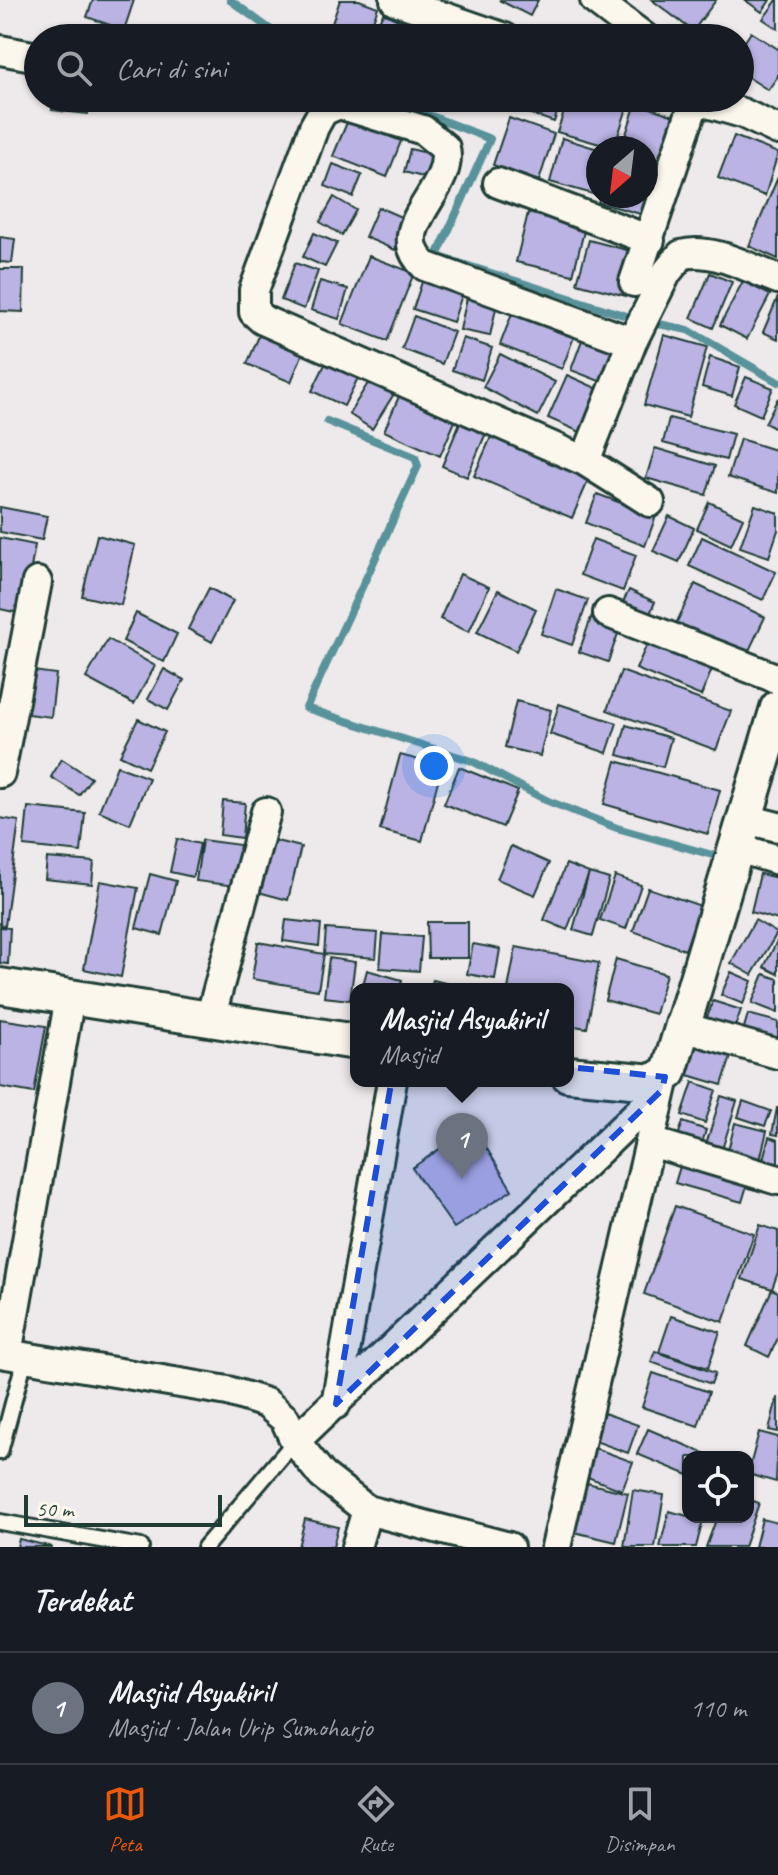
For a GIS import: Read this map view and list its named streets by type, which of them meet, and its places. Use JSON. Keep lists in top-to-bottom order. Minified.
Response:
{"scale_bar":"50 m","north":"bottom left","page":{"search":"Cari di sini","popup":["Masjid Asyakiril","Masjid"],"pins":"1","scale":"50 m","heading":"Terdekat","list":[{"mark":"1","name":"Masjid Asyakiril","note":"Masjid · Jalan Urip Sumoharjo","value":"110 m"}],"nav":["Peta","Rute","Disimpan"]}}
